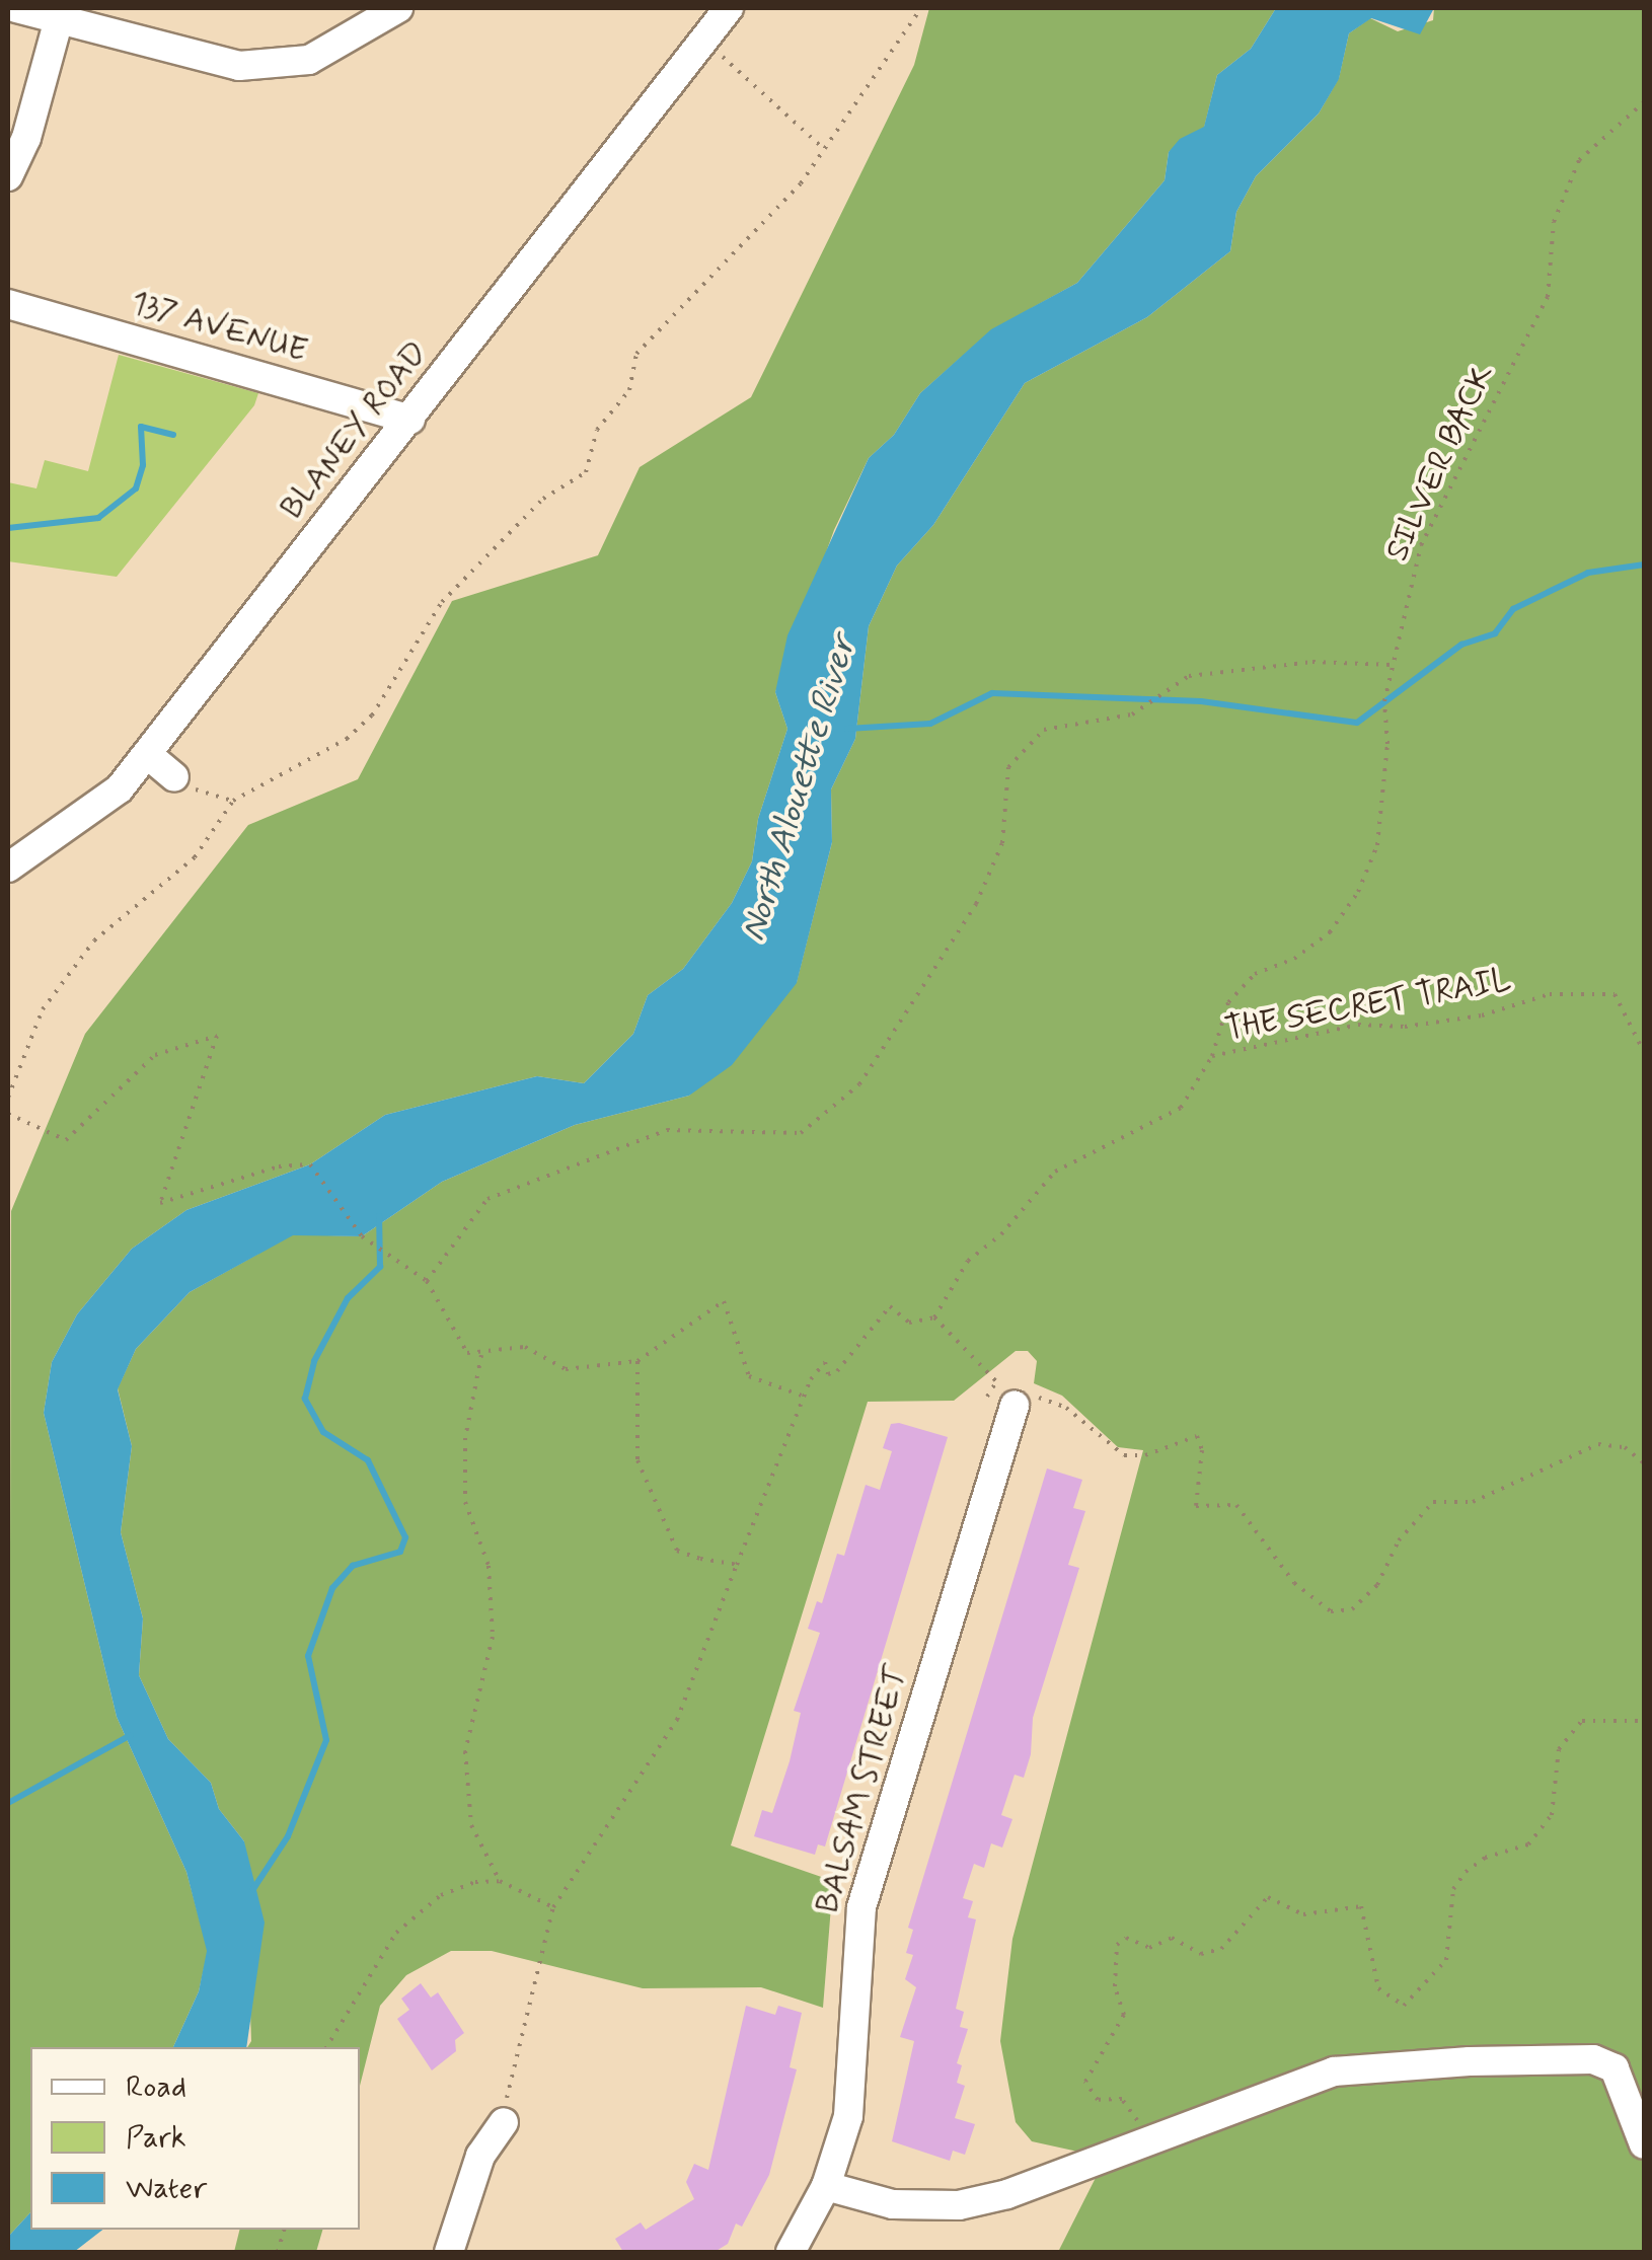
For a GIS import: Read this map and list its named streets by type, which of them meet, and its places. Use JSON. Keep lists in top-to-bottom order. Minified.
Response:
{"streets":{"street":["137 AVENUE","BLANEY ROAD","BALSAM STREET"],"path":["SILVER BACK","THE SECRET TRAIL"]},"crossings":[["137 AVENUE","BLANEY ROAD"],["SILVER BACK","THE SECRET TRAIL"]],"water":["North Alouette River"],"legend":["Road","Park","Water"]}
